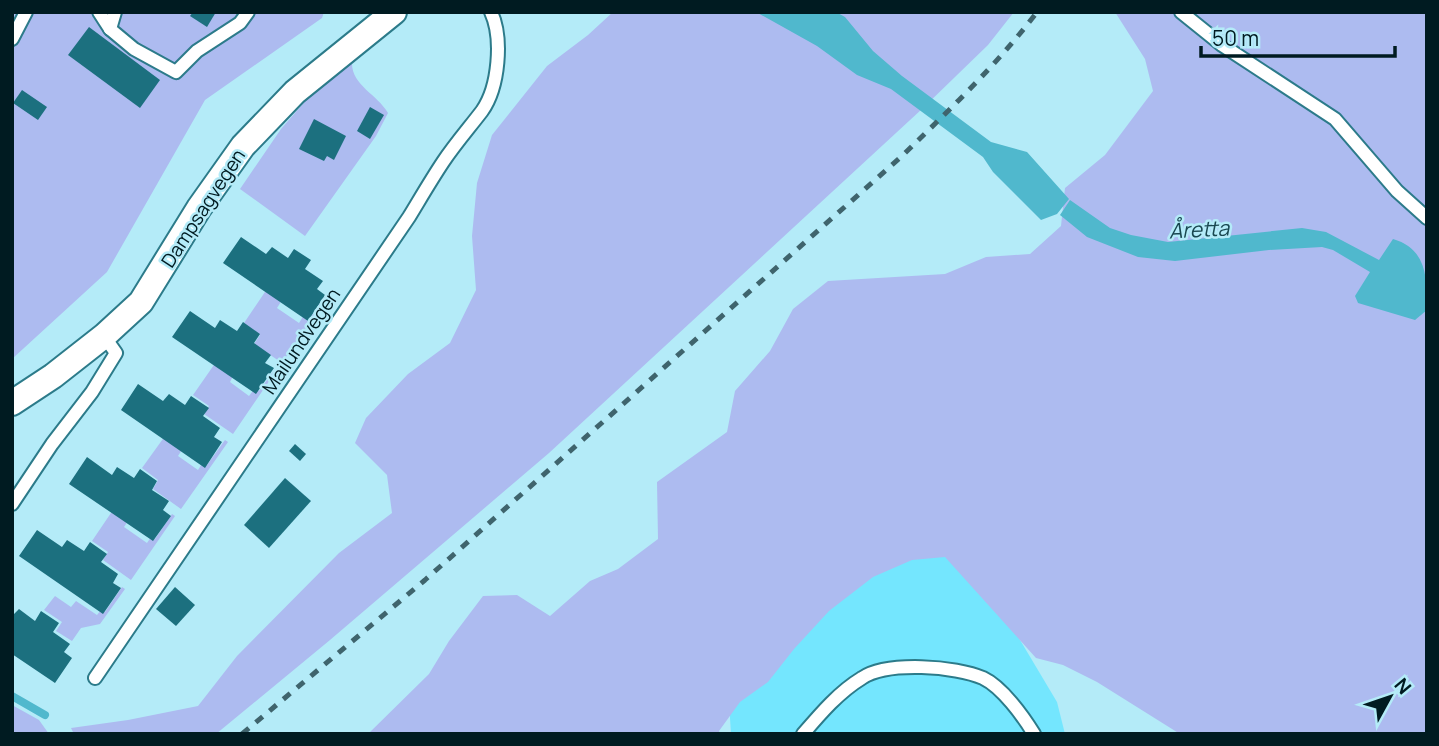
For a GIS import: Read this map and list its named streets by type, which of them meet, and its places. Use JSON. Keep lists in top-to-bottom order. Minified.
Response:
{"streets":{"street":["Dampsagvegen"],"lane":["Mailundvegen"]},"water":["Åretta"],"scale_bar":"50 m","north":"top right"}
